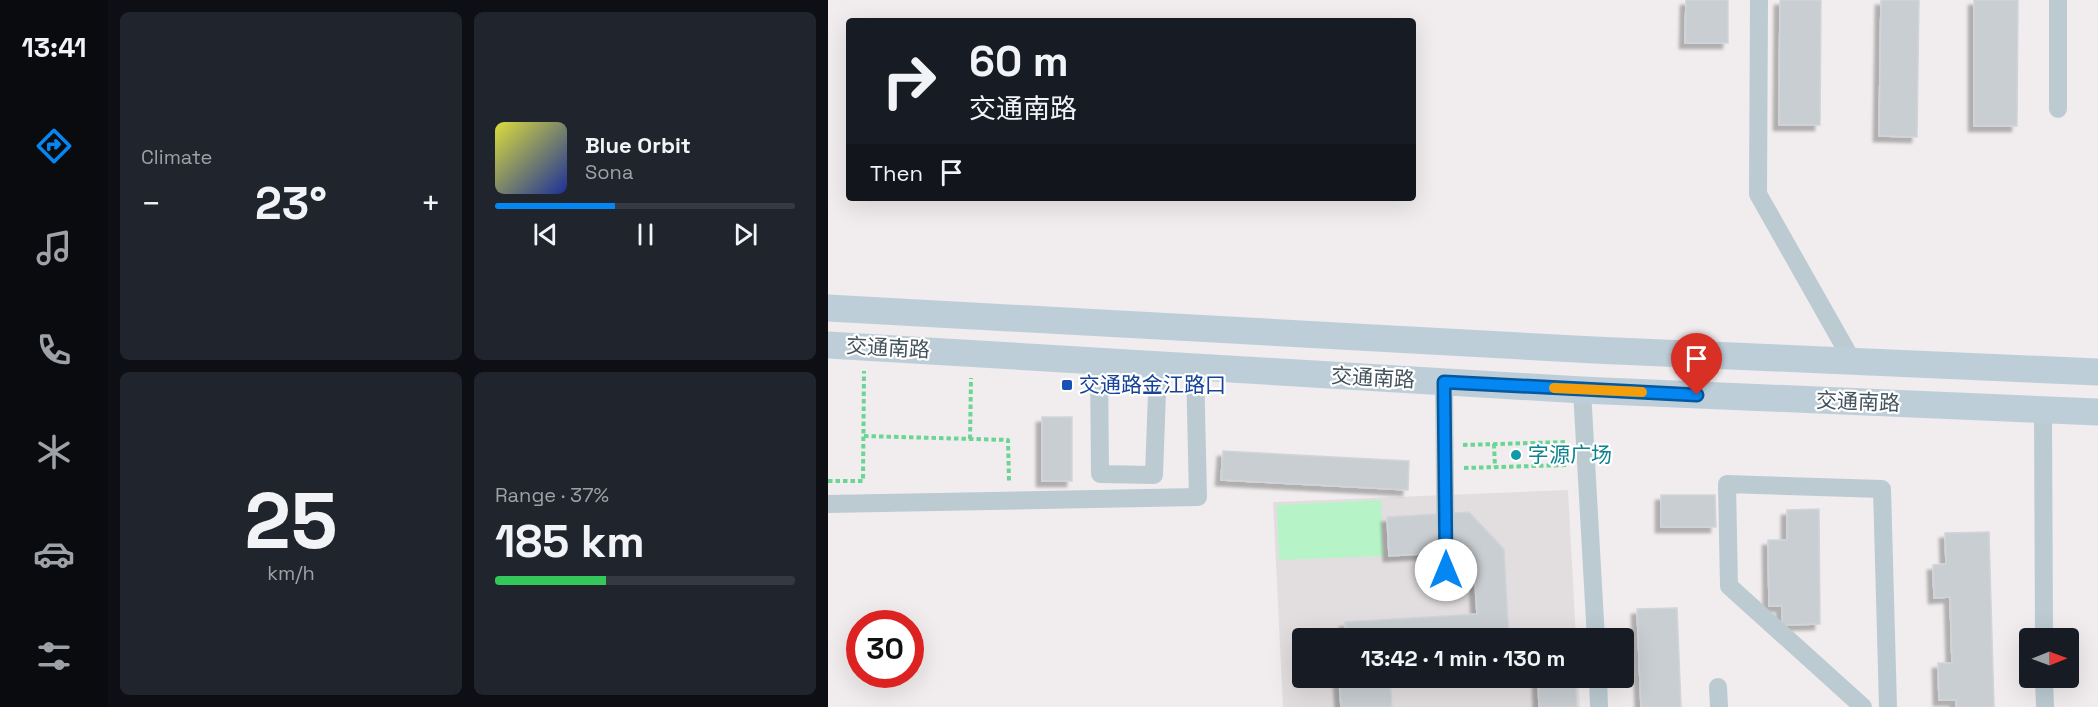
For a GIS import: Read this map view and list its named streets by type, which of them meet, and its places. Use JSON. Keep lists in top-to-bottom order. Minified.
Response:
{"streets":{"main road":["交通南路"]},"places":{"transit":["交通路金江路口"],"other":["字源广场"]},"north":"right","page":{"tabs":"13:41","tile":["Climate",["25","km/h"],["Range · 37%","185 km"]],"turn":["60 m","交通南路"],"song":["Blue Orbit","Sona"],"then":"Then","heat":["−","23°","+"],"limit":"30","trip":"13:42 · 1 min · 130 m"}}
